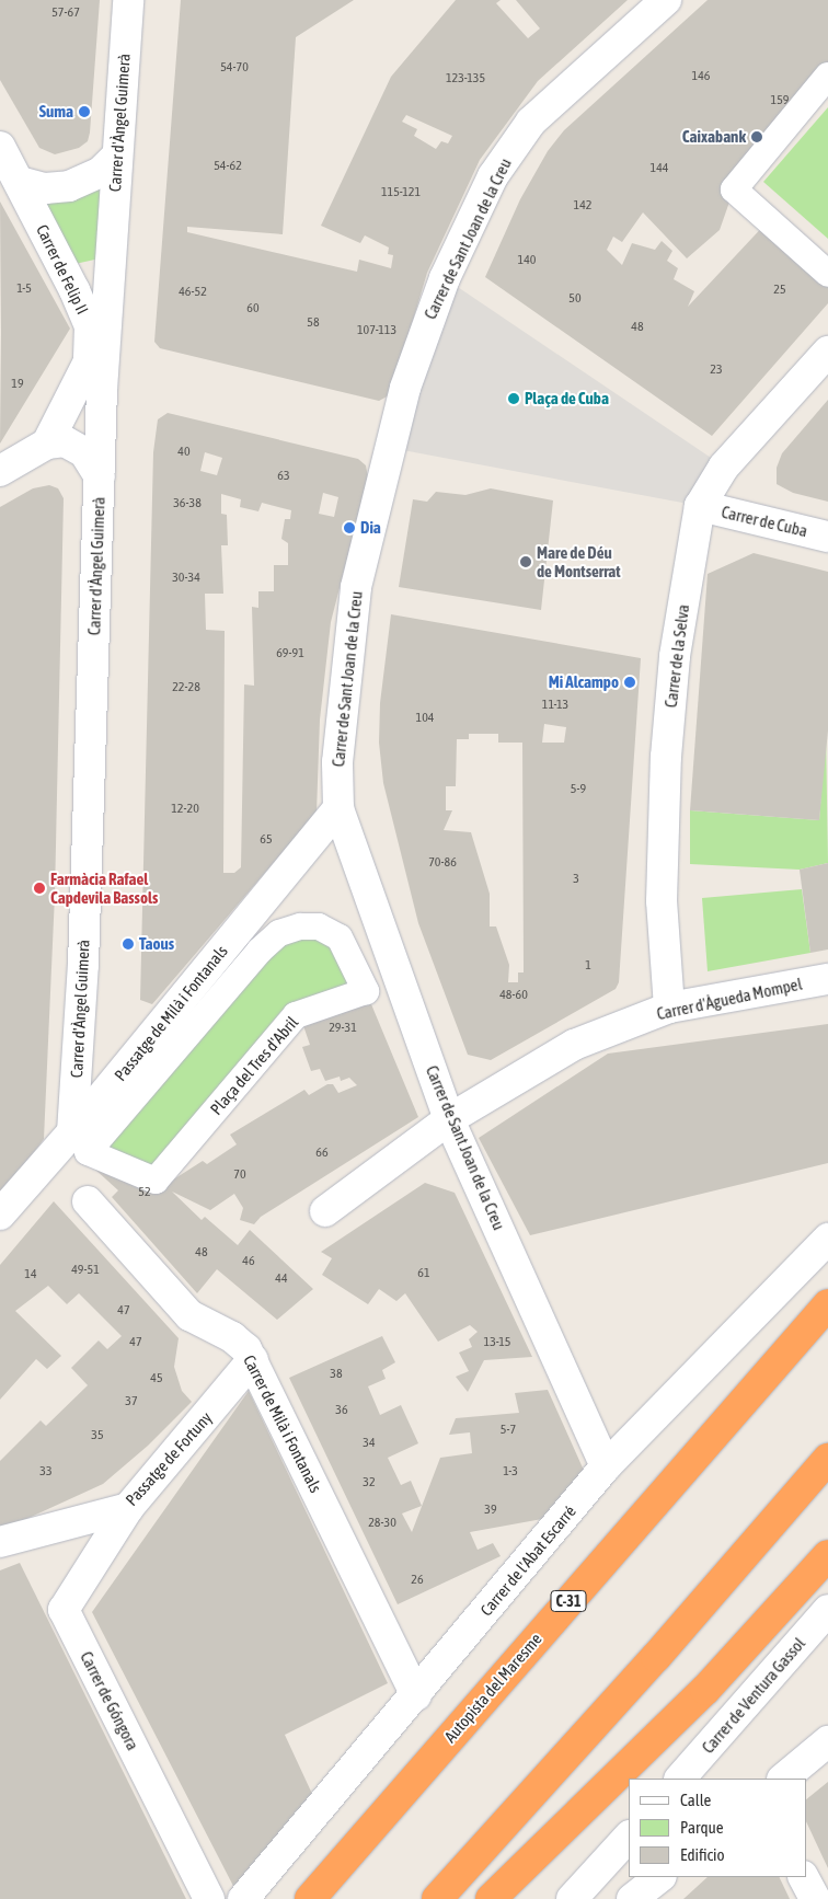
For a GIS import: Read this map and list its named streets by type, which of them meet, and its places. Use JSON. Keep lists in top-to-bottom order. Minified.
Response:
{"streets":{"highway":["C-31","Autopista del Maresme"],"street":["Carrer d'Àngel Guimerà","Carrer de Sant Joan de la Creu","Carrer de Felip II","Carrer de Cuba","Carrer de la Selva","Carrer d'Àgueda Mompel","Passatge de Milà i Fontanals","Plaça del Tres d'Abril","Carrer de Milà i Fontanals","Passatge de Fortuny","Carrer de l'Abat Escarré","Carrer de Ventura Gassol","Carrer de Góngora"]},"crossings":[["Carrer d'Àngel Guimerà","Passatge de Milà i Fontanals"],["Carrer d'Àngel Guimerà","Plaça del Tres d'Abril"],["Carrer de Sant Joan de la Creu","Carrer d'Àgueda Mompel"],["Carrer de Sant Joan de la Creu","Passatge de Milà i Fontanals"],["Carrer de Sant Joan de la Creu","Carrer de l'Abat Escarré"],["Carrer de Cuba","Carrer de la Selva"],["Carrer de la Selva","Carrer d'Àgueda Mompel"],["Passatge de Milà i Fontanals","Plaça del Tres d'Abril"],["Carrer de Milà i Fontanals","Passatge de Fortuny"],["Carrer de Milà i Fontanals","Carrer de l'Abat Escarré"],["Passatge de Fortuny","Carrer de Góngora"]],"places":["Suma","Caixabank","Plaça de Cuba","Dia","Mare de Déu de Montserrat","Mi Alcampo","Farmàcia Rafael Capdevila Bassols","Taous"],"house_numbers":["57-67","54-70","146","123-135","159","54-62","144","115-121","142","140","1-5","25","46-52","50","60","58","48","107-113","23","19","40","63","36-38","30-34","69-91","22-28","11-13","104","5-9","12-20","65","70-86","3","1","48-60","29-31","66","70","52","48","46","49-51","61","14","44","47","47","13-15","38","45","37","36","5-7","35","34","33","1-3","32","39","28-30","26"],"legend":["Calle","Parque","Edificio"]}
